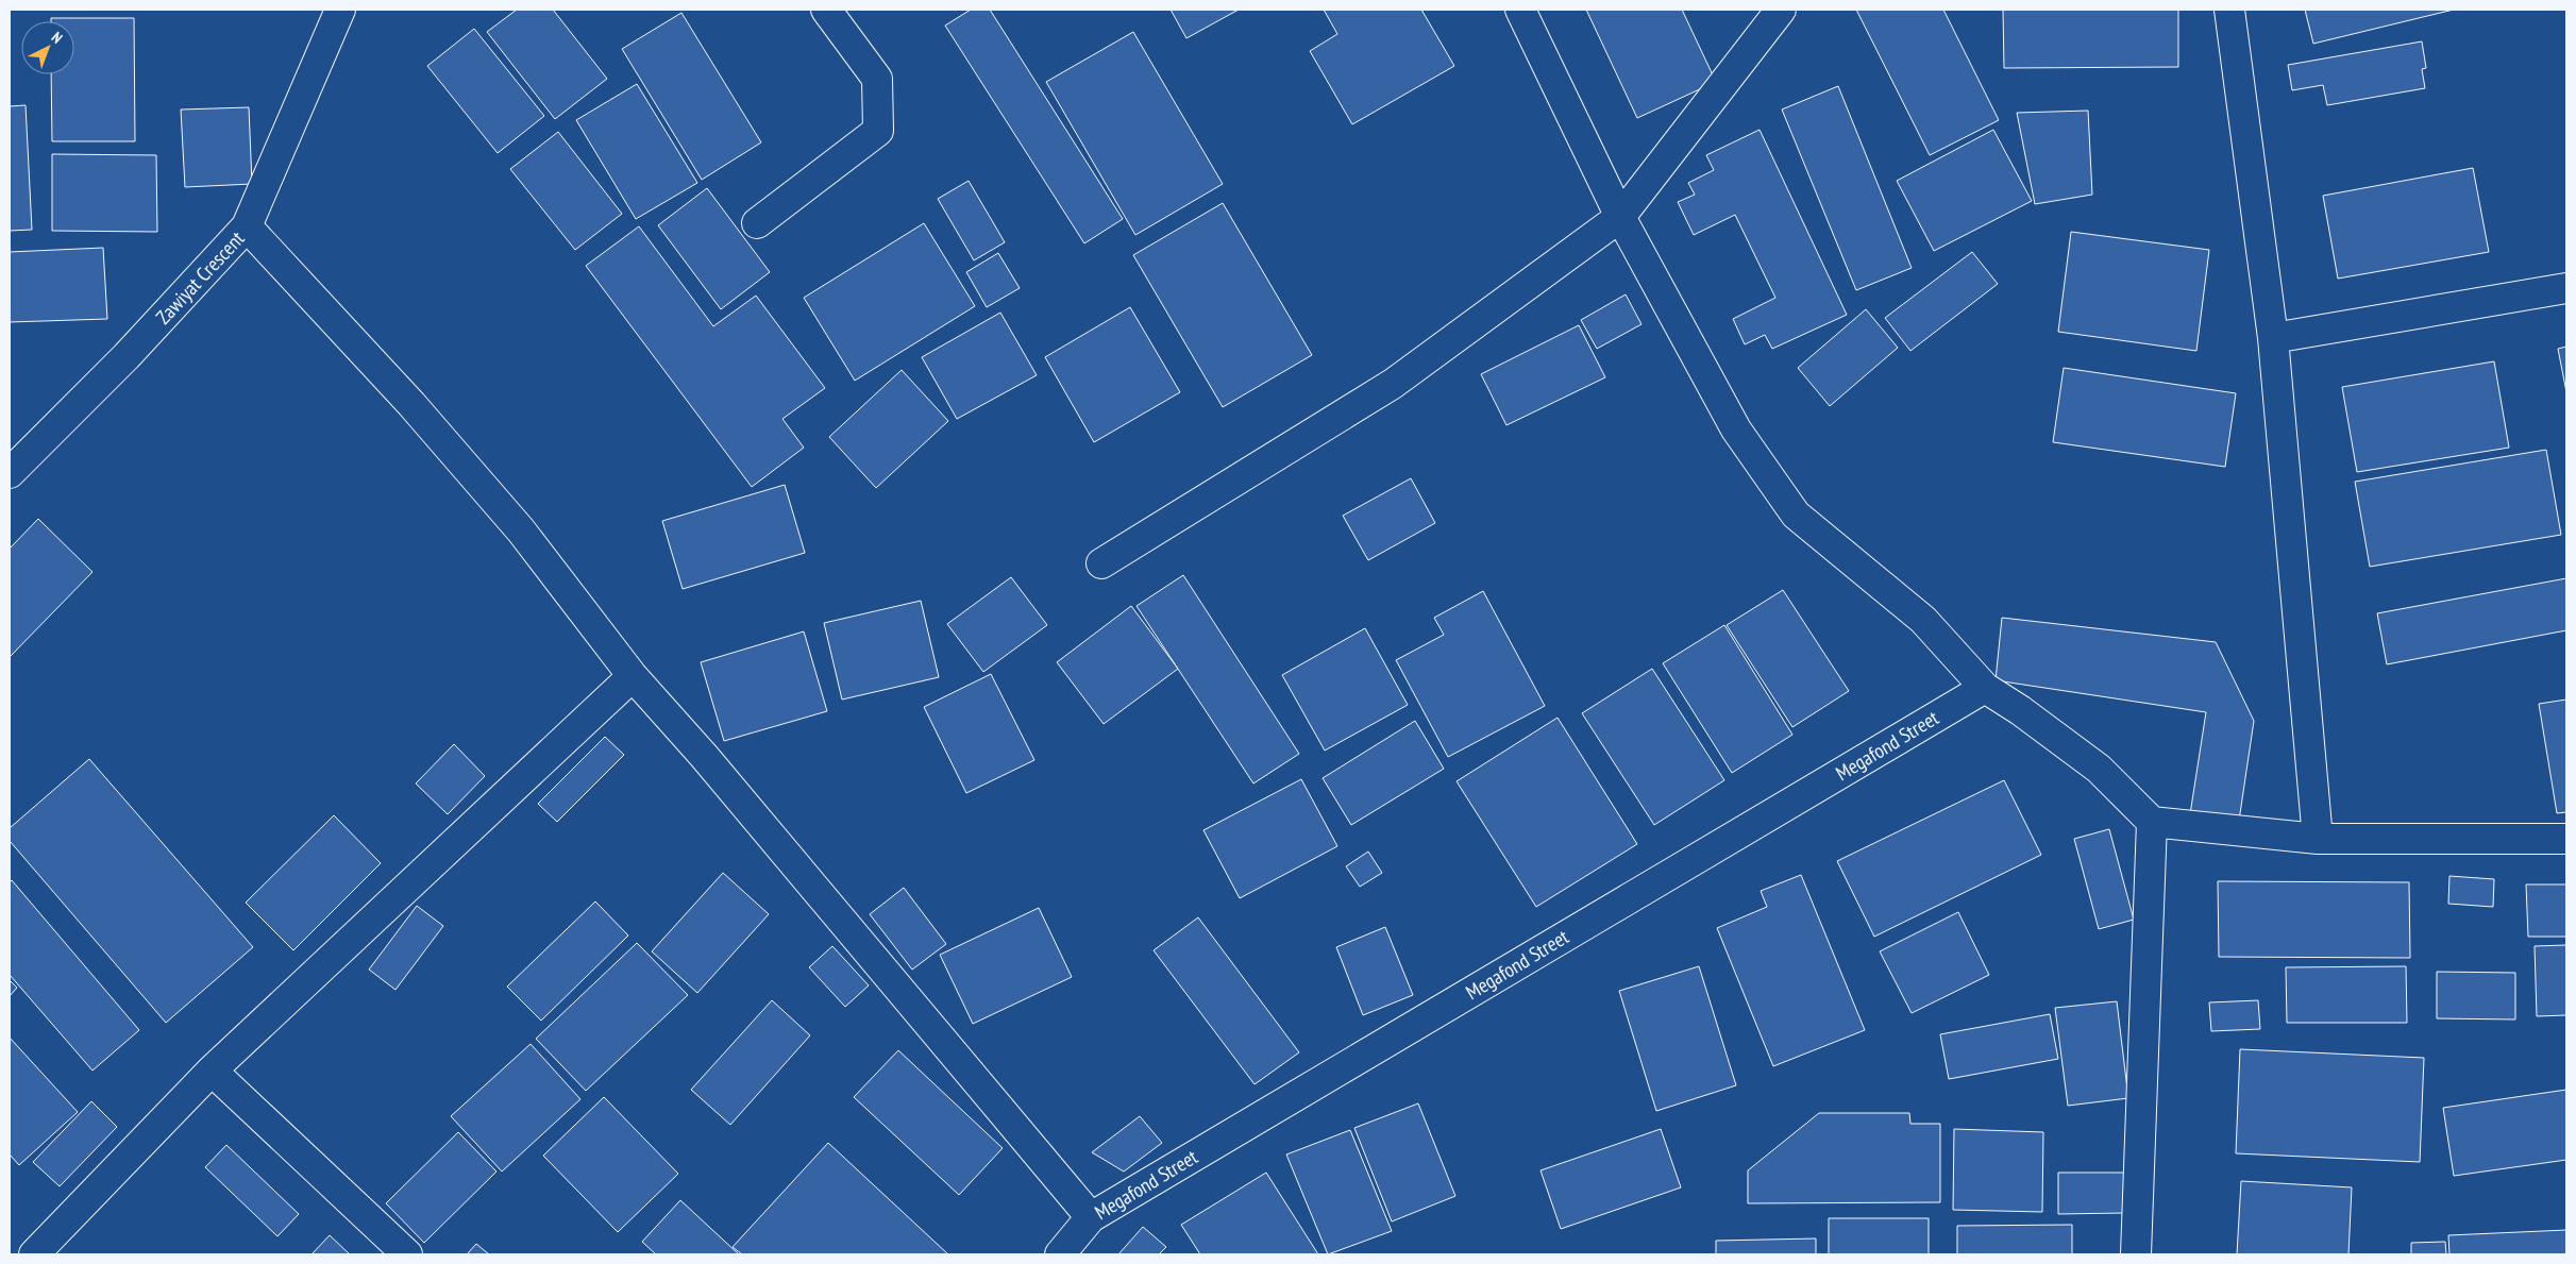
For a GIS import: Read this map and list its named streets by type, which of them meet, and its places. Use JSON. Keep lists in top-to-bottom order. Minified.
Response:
{"streets":{"street":["Zawiyat Crescent","Megafond Street"]},"north":"top right"}
